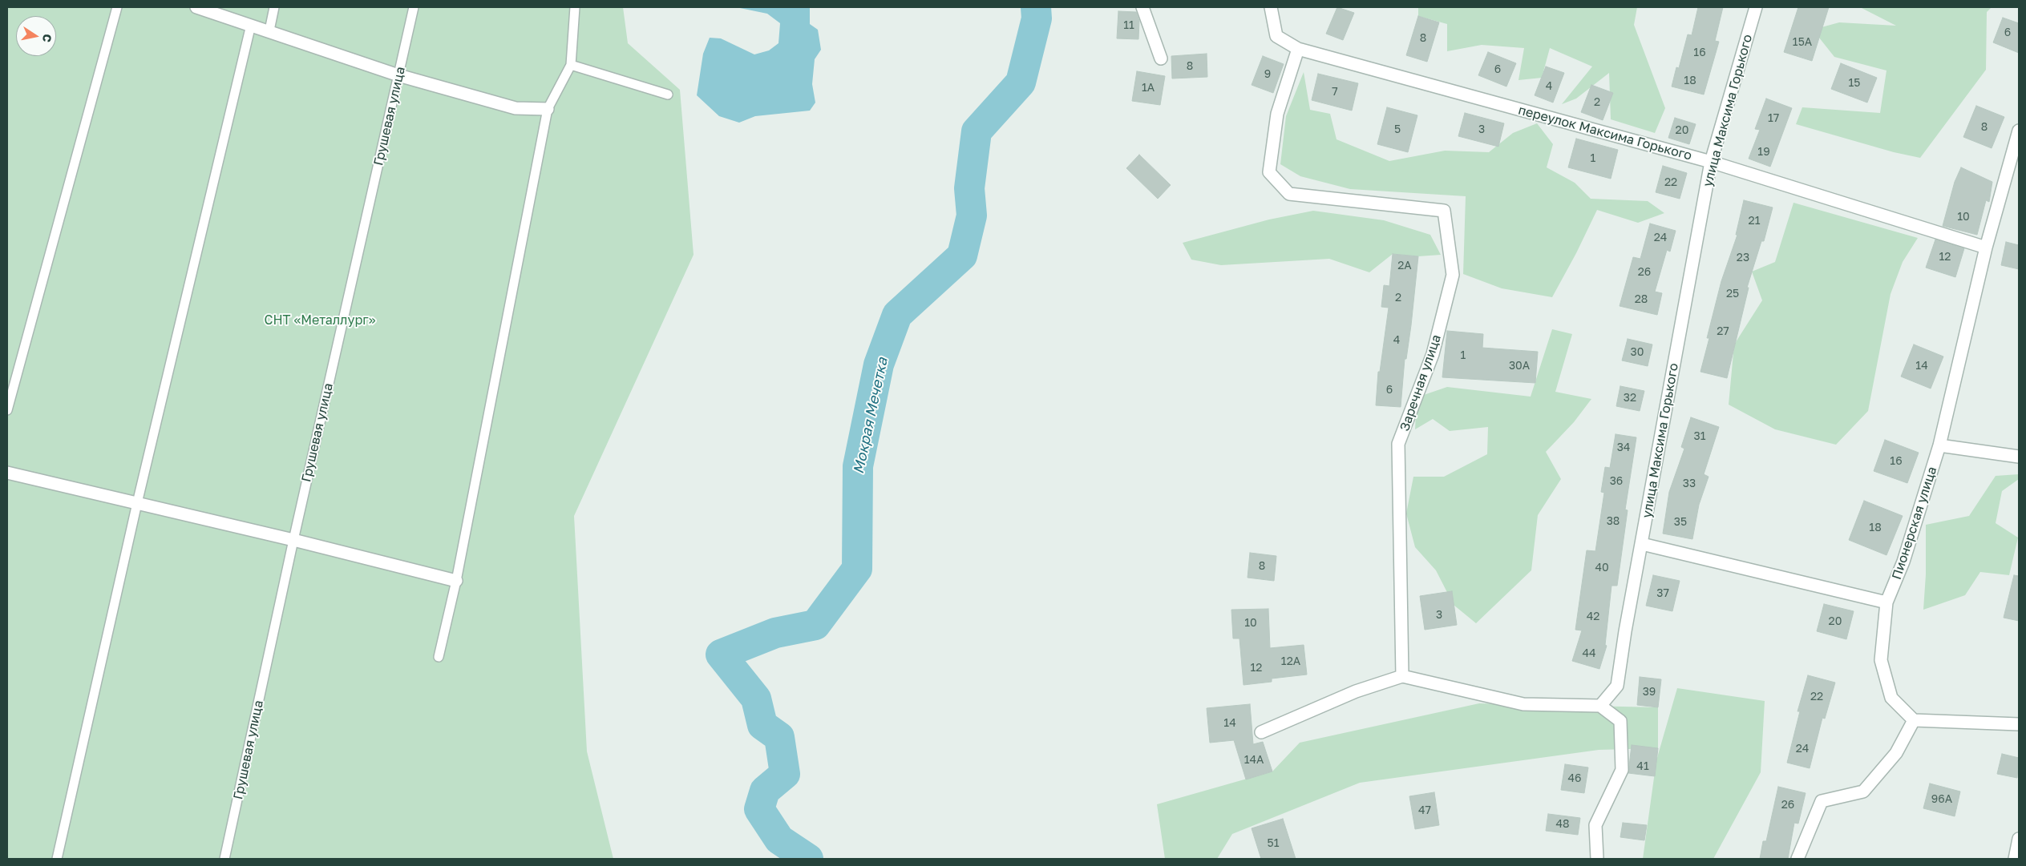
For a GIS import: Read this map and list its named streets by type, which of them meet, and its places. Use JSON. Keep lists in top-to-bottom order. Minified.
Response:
{"streets":{"street":["улица Максима Горького","переулок Максима Горького","Заречная улица","Пионерская улица"],"lane":["Грушевая улица"]},"crossings":[["улица Максима Горького","переулок Максима Горького"],["переулок Максима Горького","Заречная улица"],["переулок Максима Горького","Пионерская улица"]],"water":["Мокрая Мечетка"],"parks":["СНТ «Металлург»"],"house_numbers":["11","6","8","15А","16","8","6","9","18","15","4","1А","7","2","17","8","5","3","20","19","1","22","10","21","24","12","23","2А","26","25","2","28","27","4","30","1","30А","14","6","32","31","34","16","36","33","38","35","18","8","40","37","3","42","20","10","44","12А","12","39","22","14","24","14А","41","46","96А","26","47","48","51"],"north":"right"}
